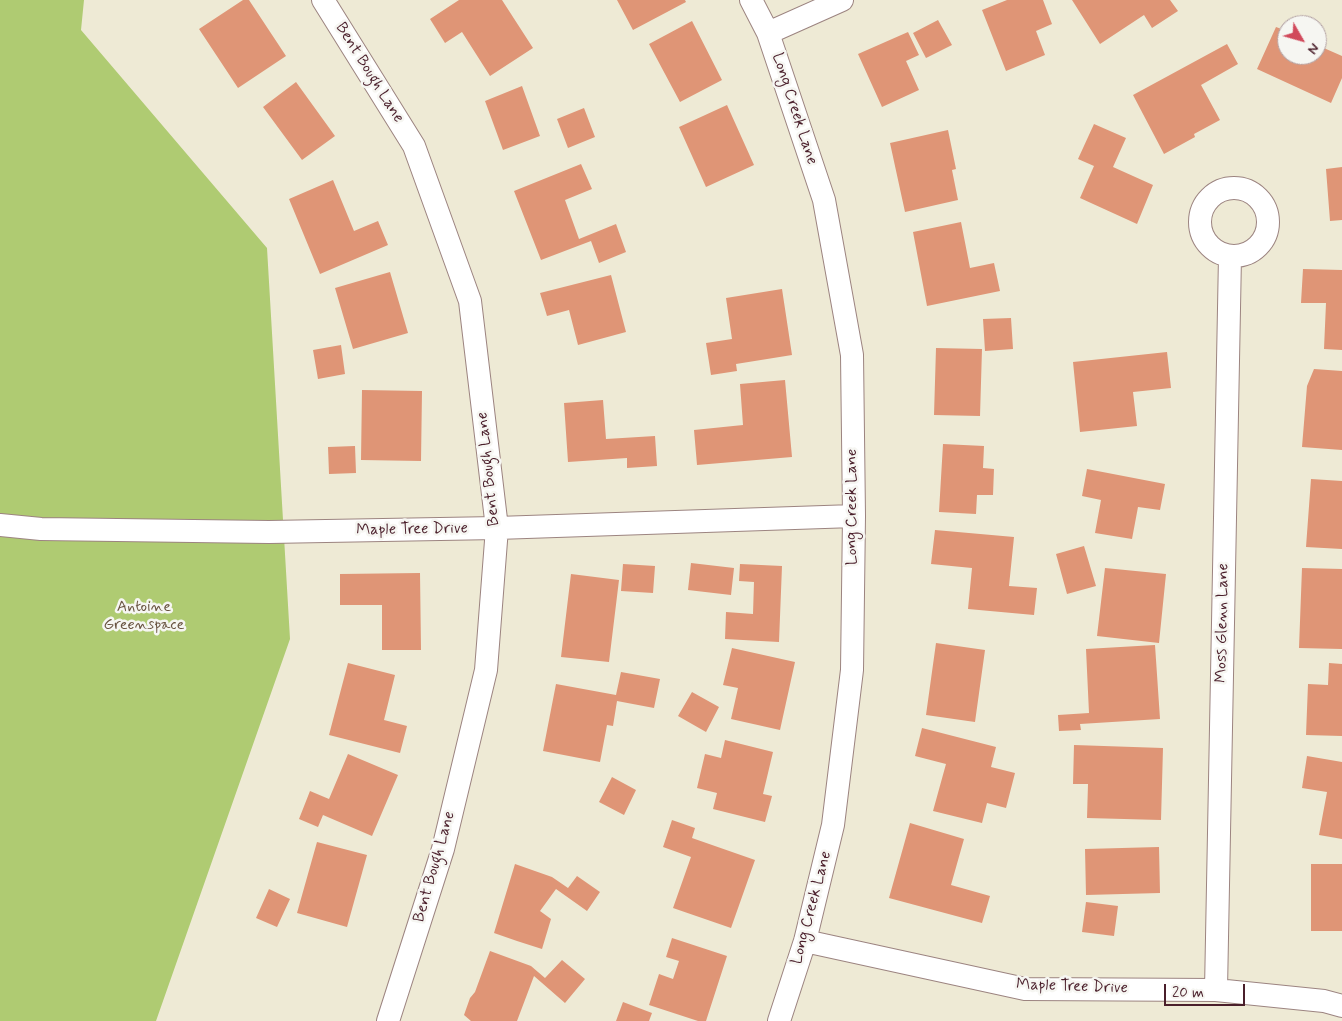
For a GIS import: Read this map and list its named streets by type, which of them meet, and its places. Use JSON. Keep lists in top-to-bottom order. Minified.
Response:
{"streets":{"street":["Bent Bough Lane","Long Creek Lane","Maple Tree Drive","Moss Glenn Lane"]},"crossings":[["Bent Bough Lane","Maple Tree Drive"],["Long Creek Lane","Maple Tree Drive"],["Maple Tree Drive","Moss Glenn Lane"]],"parks":["Antoine Greenspace"],"scale_bar":"20 m","north":"bottom right"}
